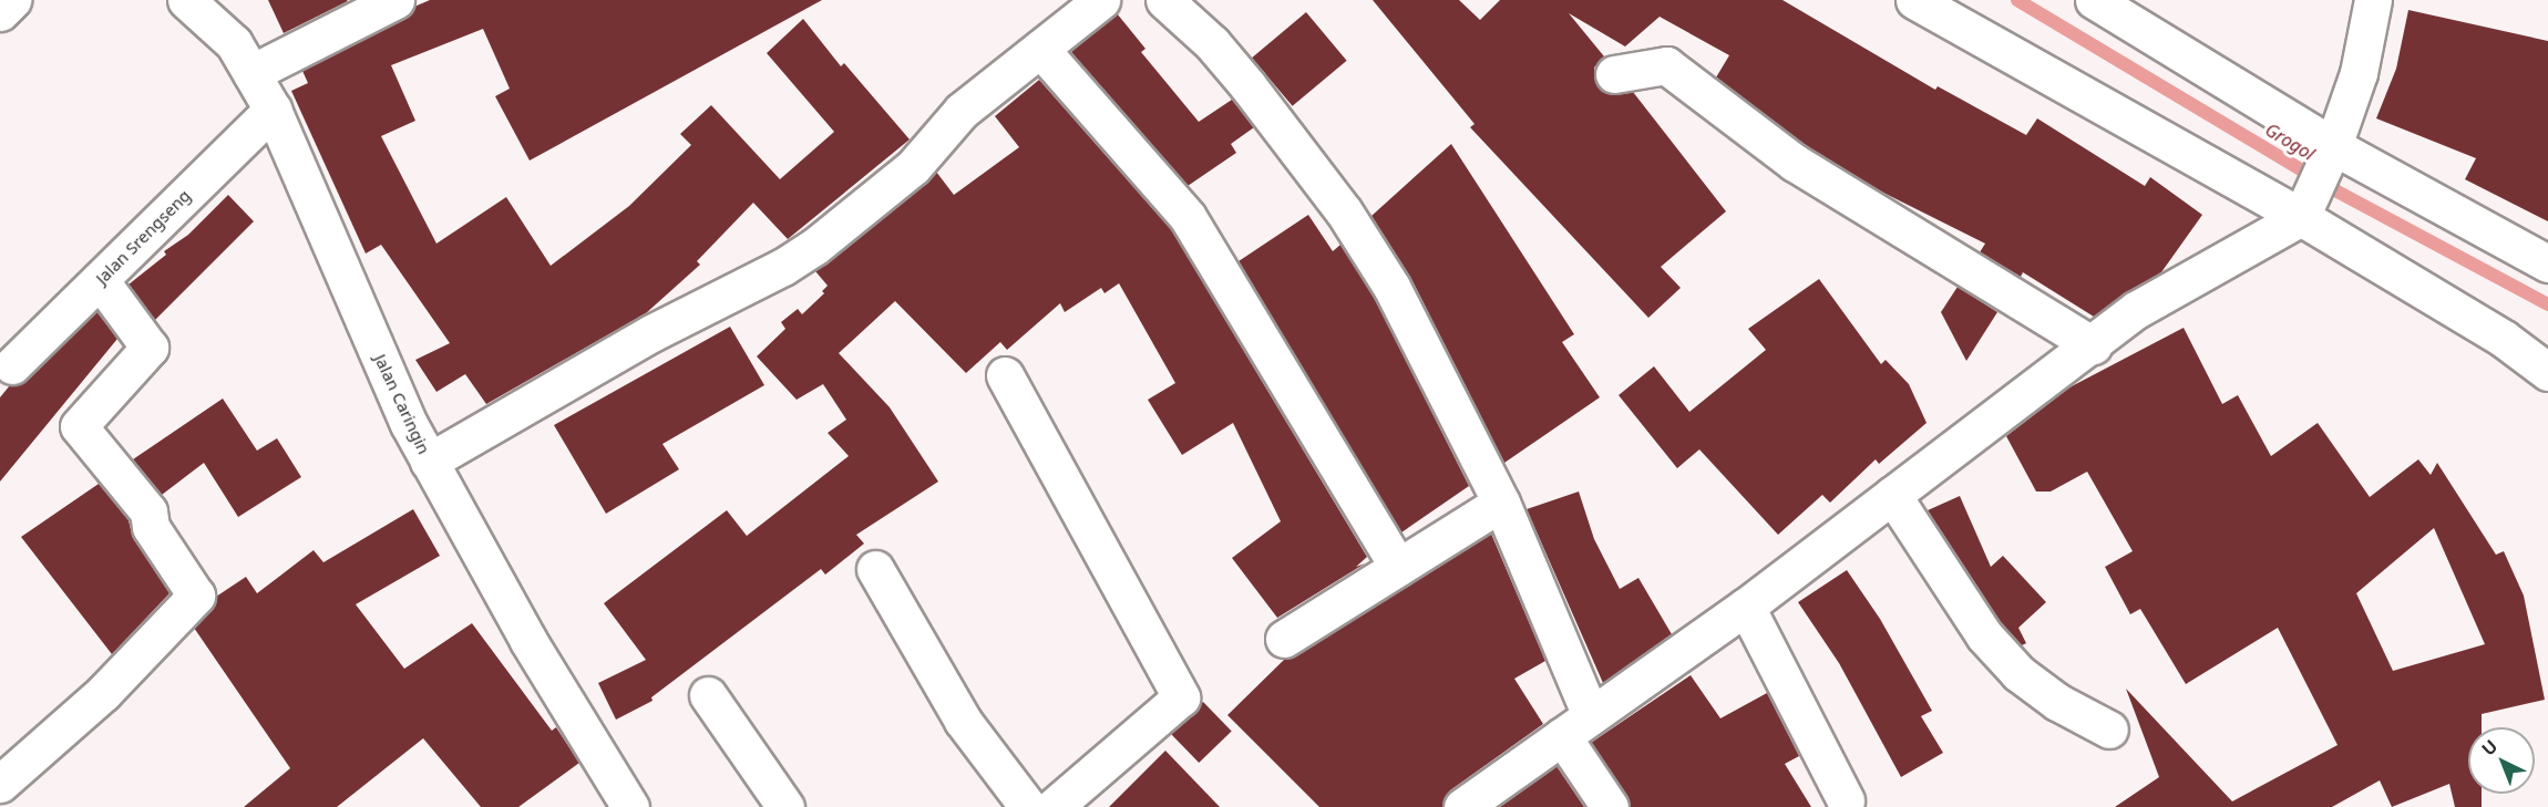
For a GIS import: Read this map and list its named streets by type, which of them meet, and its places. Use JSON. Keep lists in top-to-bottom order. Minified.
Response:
{"streets":{"street":["Jalan Srengseng","Jalan Caringin"]},"crossings":[["Jalan Srengseng","Jalan Caringin"]],"water":["Grogol"],"north":"top left"}
